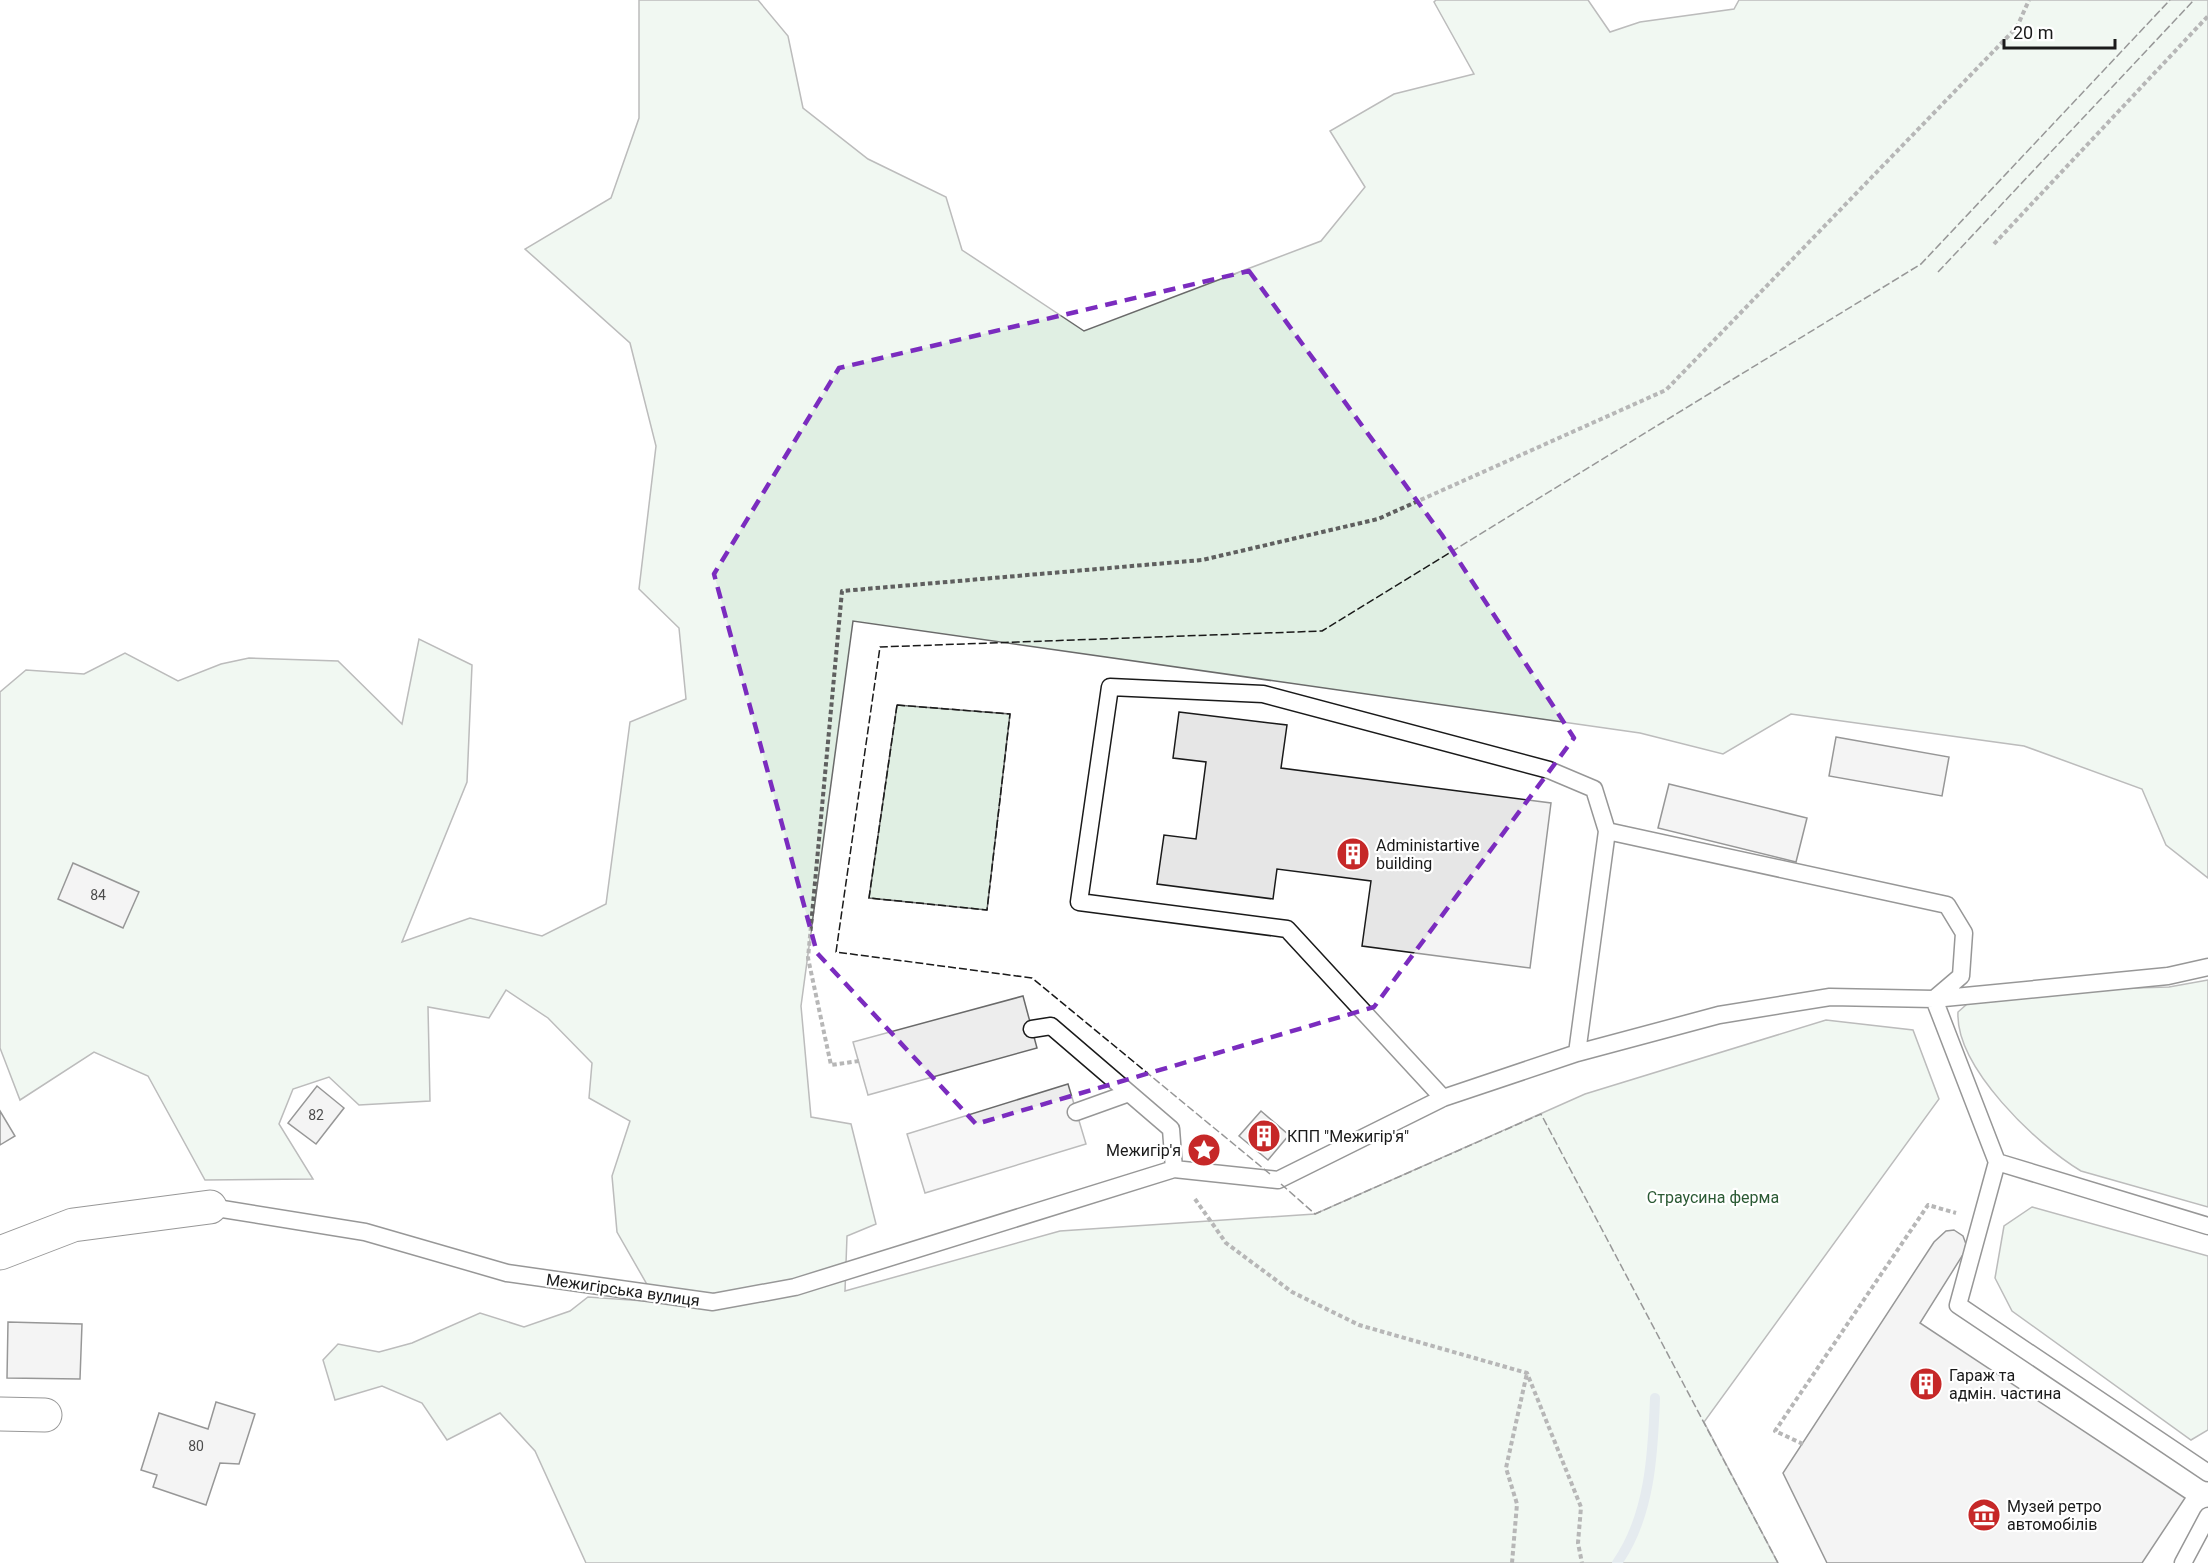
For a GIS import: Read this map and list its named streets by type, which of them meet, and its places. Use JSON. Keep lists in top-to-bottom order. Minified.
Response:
{"streets":{"street":["Межигірська вулиця"]},"parks":["Страусина ферма"],"places":{"building":["Administartive building","КПП \"Межигір'я\"","Гараж та адмін. частина"],"place":["Межигір'я"],"museum":["Музей ретро автомобілів"]},"house_numbers":["84","82","80"],"scale_bar":"20 m"}
